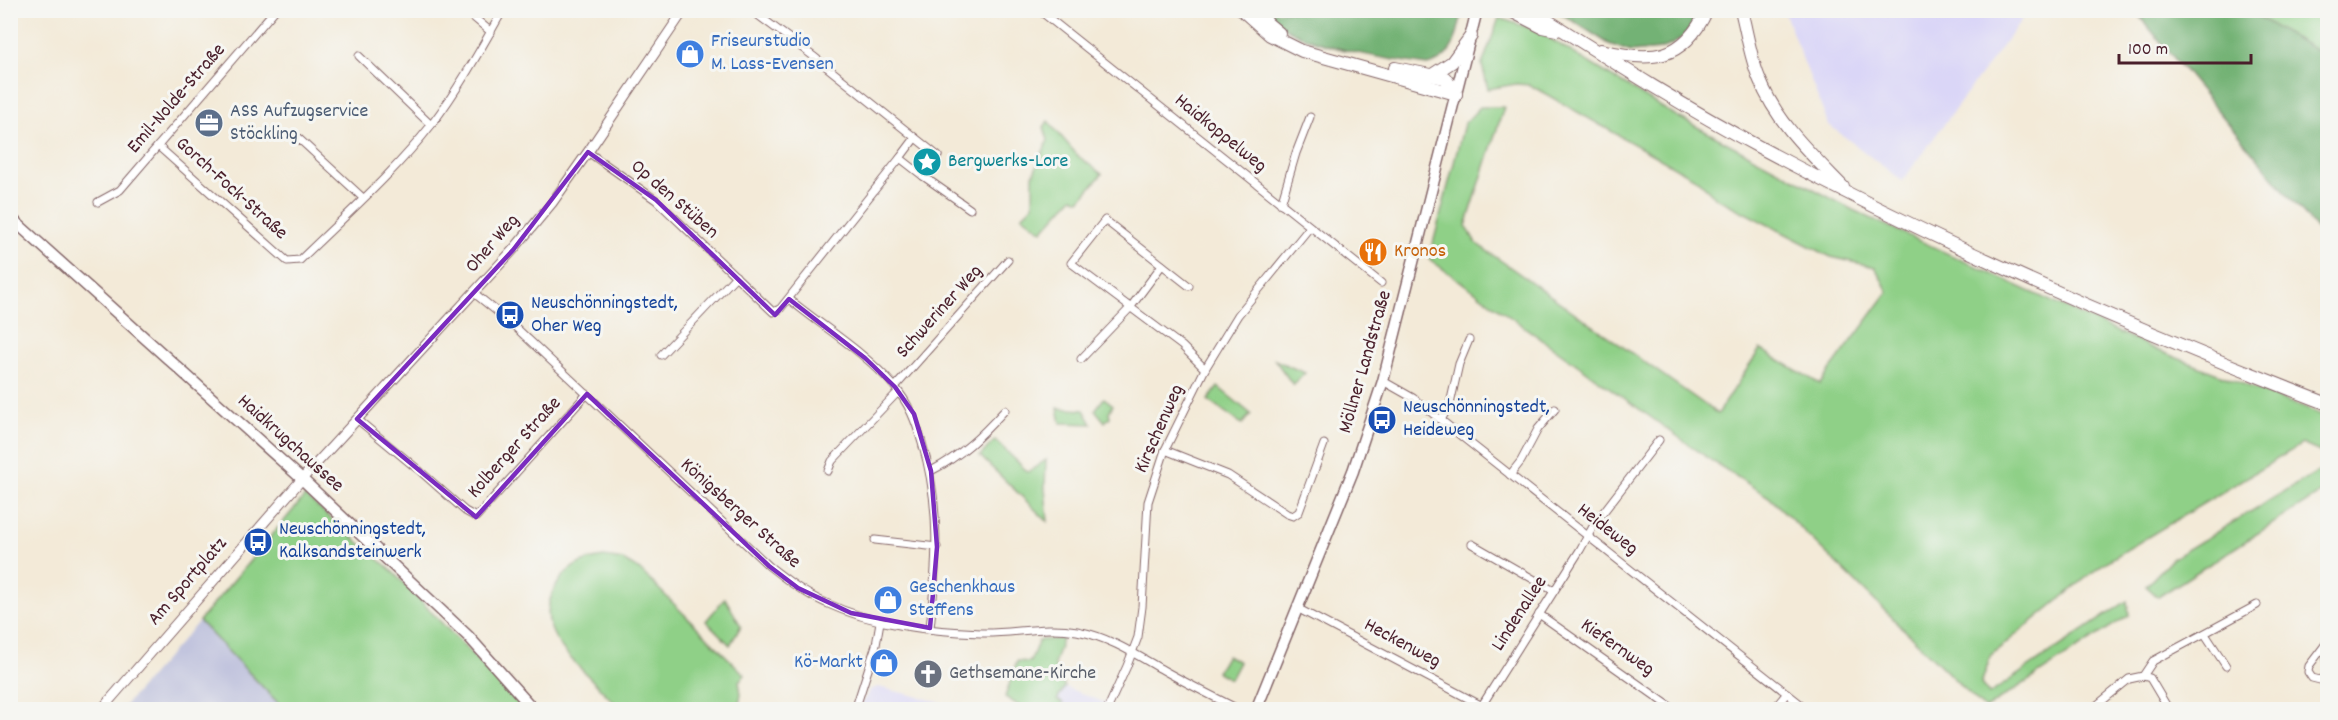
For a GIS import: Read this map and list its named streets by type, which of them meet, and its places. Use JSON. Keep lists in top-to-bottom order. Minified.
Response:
{"streets":{"main road":["Möllner Landstraße","Haidkrugchaussee"],"street":["Emil-Nolde-Straße","Haidkoppelweg","Gorch-Fock-Straße","Op den Stüben","Oher Weg","Schweriner Weg","Kirschenweg","Kolberger Straße","Königsberger Straße","Heideweg","Am Sportplatz","Lindenallee","Heckenweg","Kiefernweg"]},"crossings":[["Emil-Nolde-Straße","Gorch-Fock-Straße"],["Haidkoppelweg","Kirschenweg"],["Op den Stüben","Oher Weg"],["Oher Weg","Haidkrugchaussee"],["Oher Weg","Kolberger Straße"],["Oher Weg","Königsberger Straße"],["Oher Weg","Am Sportplatz"],["Möllner Landstraße","Heideweg"],["Möllner Landstraße","Heckenweg"],["Kirschenweg","Königsberger Straße"],["Haidkrugchaussee","Am Sportplatz"],["Kolberger Straße","Königsberger Straße"],["Heideweg","Lindenallee"],["Lindenallee","Heckenweg"],["Lindenallee","Kiefernweg"]],"places":{"shop":["Friseurstudio M. Lass-Evensen","Geschenkhaus Steffens","Kö-Markt"],"office":["ASS Aufzugservice Stöckling"],"place":["Bergwerks-Lore"],"restaurant":["Kronos"],"bus stop":["Neuschönningstedt, Oher Weg","Neuschönningstedt, Heideweg","Neuschönningstedt, Kalksandsteinwerk"],"church":["Gethsemane-Kirche"]},"scale_bar":"100 m"}
